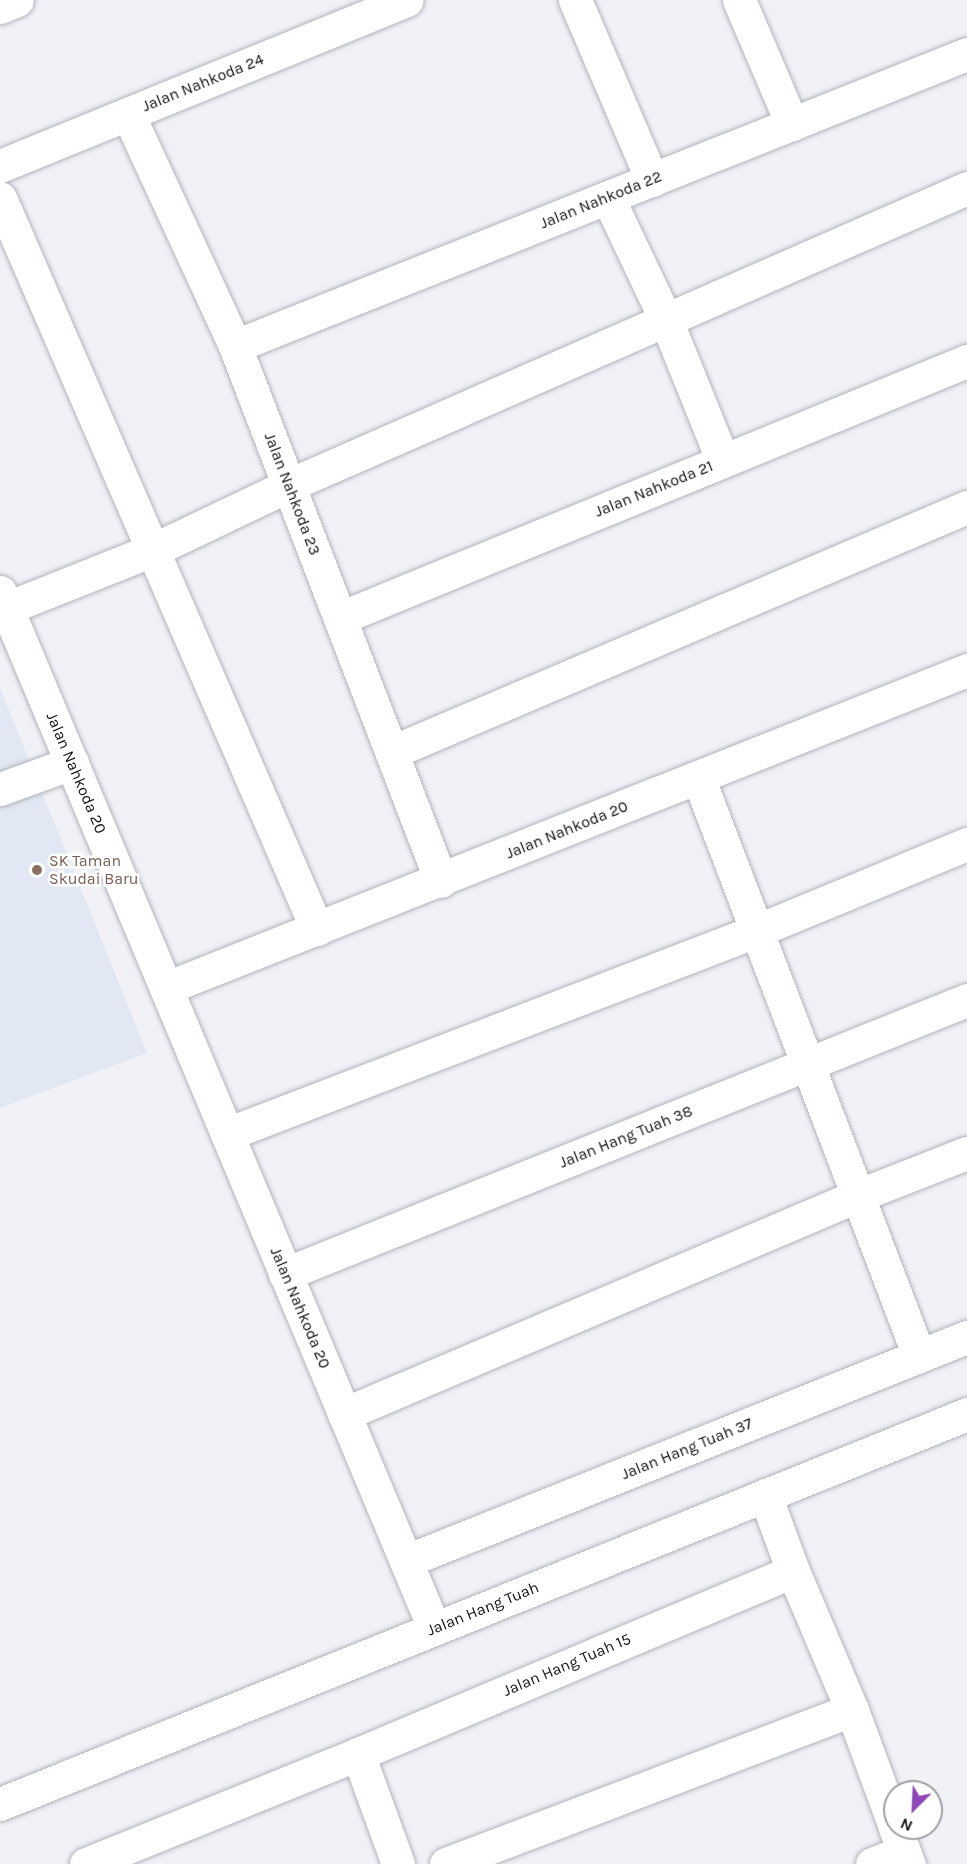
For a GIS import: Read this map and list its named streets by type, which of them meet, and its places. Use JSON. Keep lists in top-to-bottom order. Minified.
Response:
{"streets":{"street":["Jalan Nahkoda 24","Jalan Nahkoda 22","Jalan Nahkoda 21","Jalan Nahkoda 23","Jalan Nahkoda 20","Jalan Hang Tuah 38","Jalan Hang Tuah 37","Jalan Hang Tuah","Jalan Hang Tuah 15"]},"crossings":[["Jalan Nahkoda 24","Jalan Nahkoda 23"],["Jalan Nahkoda 22","Jalan Nahkoda 23"],["Jalan Nahkoda 21","Jalan Nahkoda 23"],["Jalan Nahkoda 23","Jalan Nahkoda 20"],["Jalan Nahkoda 20","Jalan Hang Tuah 38"],["Jalan Nahkoda 20","Jalan Hang Tuah 37"],["Jalan Nahkoda 20","Jalan Hang Tuah"]],"places":["SK Taman Skudai Baru"],"north":"bottom left"}
